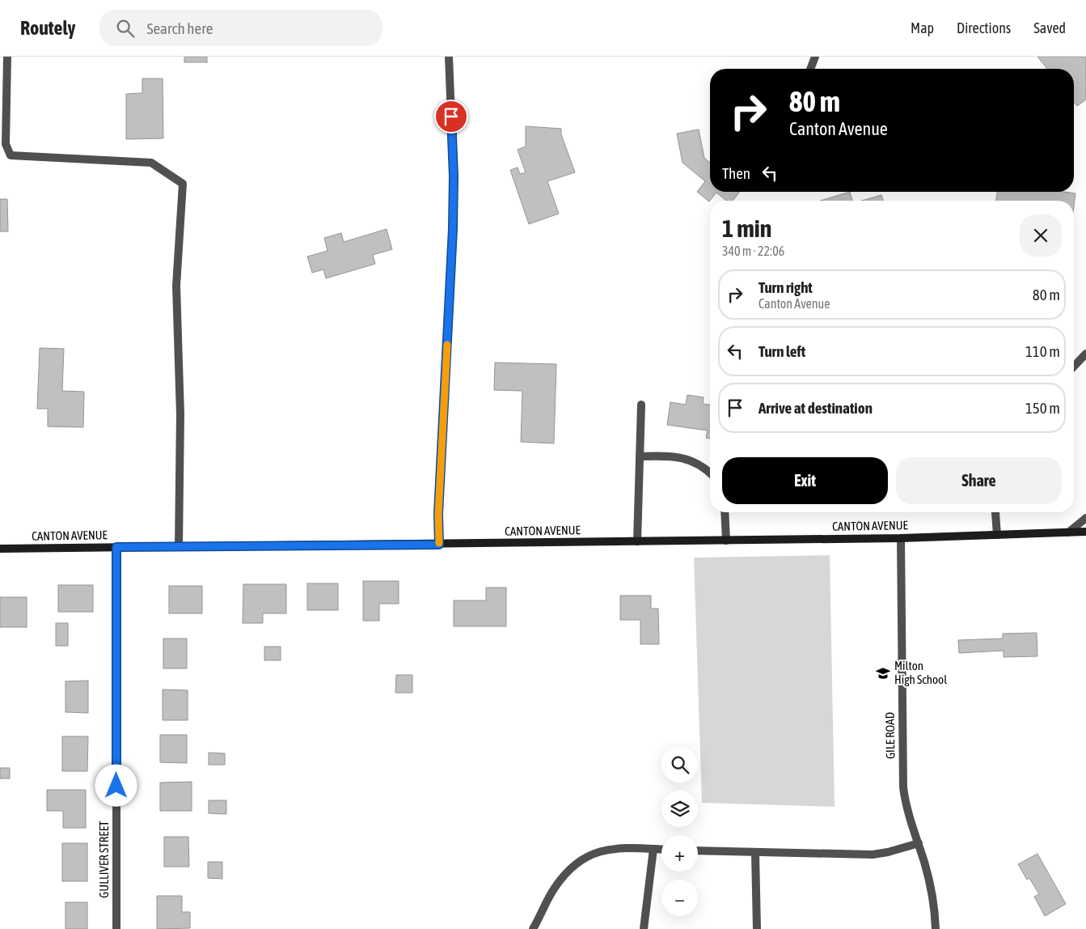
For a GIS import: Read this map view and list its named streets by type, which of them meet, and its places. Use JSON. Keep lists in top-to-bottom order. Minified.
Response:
{"streets":{"main road":["CANTON AVENUE"],"street":["GILE ROAD","GULLIVER STREET"]},"crossings":[["CANTON AVENUE","GILE ROAD"],["CANTON AVENUE","GULLIVER STREET"]],"places":{"school or university":["Milton High School"]},"page":{"header":"Routely","search":"Search here","nav":["Map","Directions","Saved"],"turn":["80 m","Canton Avenue"],"then":"Then","heading":["1 min","340 m · 22:06"],"list":[{"name":"Turn right","note":"Canton Avenue","value":"80 m"},{"name":"Turn left","value":"110 m"},{"name":"Arrive at destination","value":"150 m"}],"buttons":["Exit","Share"],"map_buttons":["+","−"]}}
